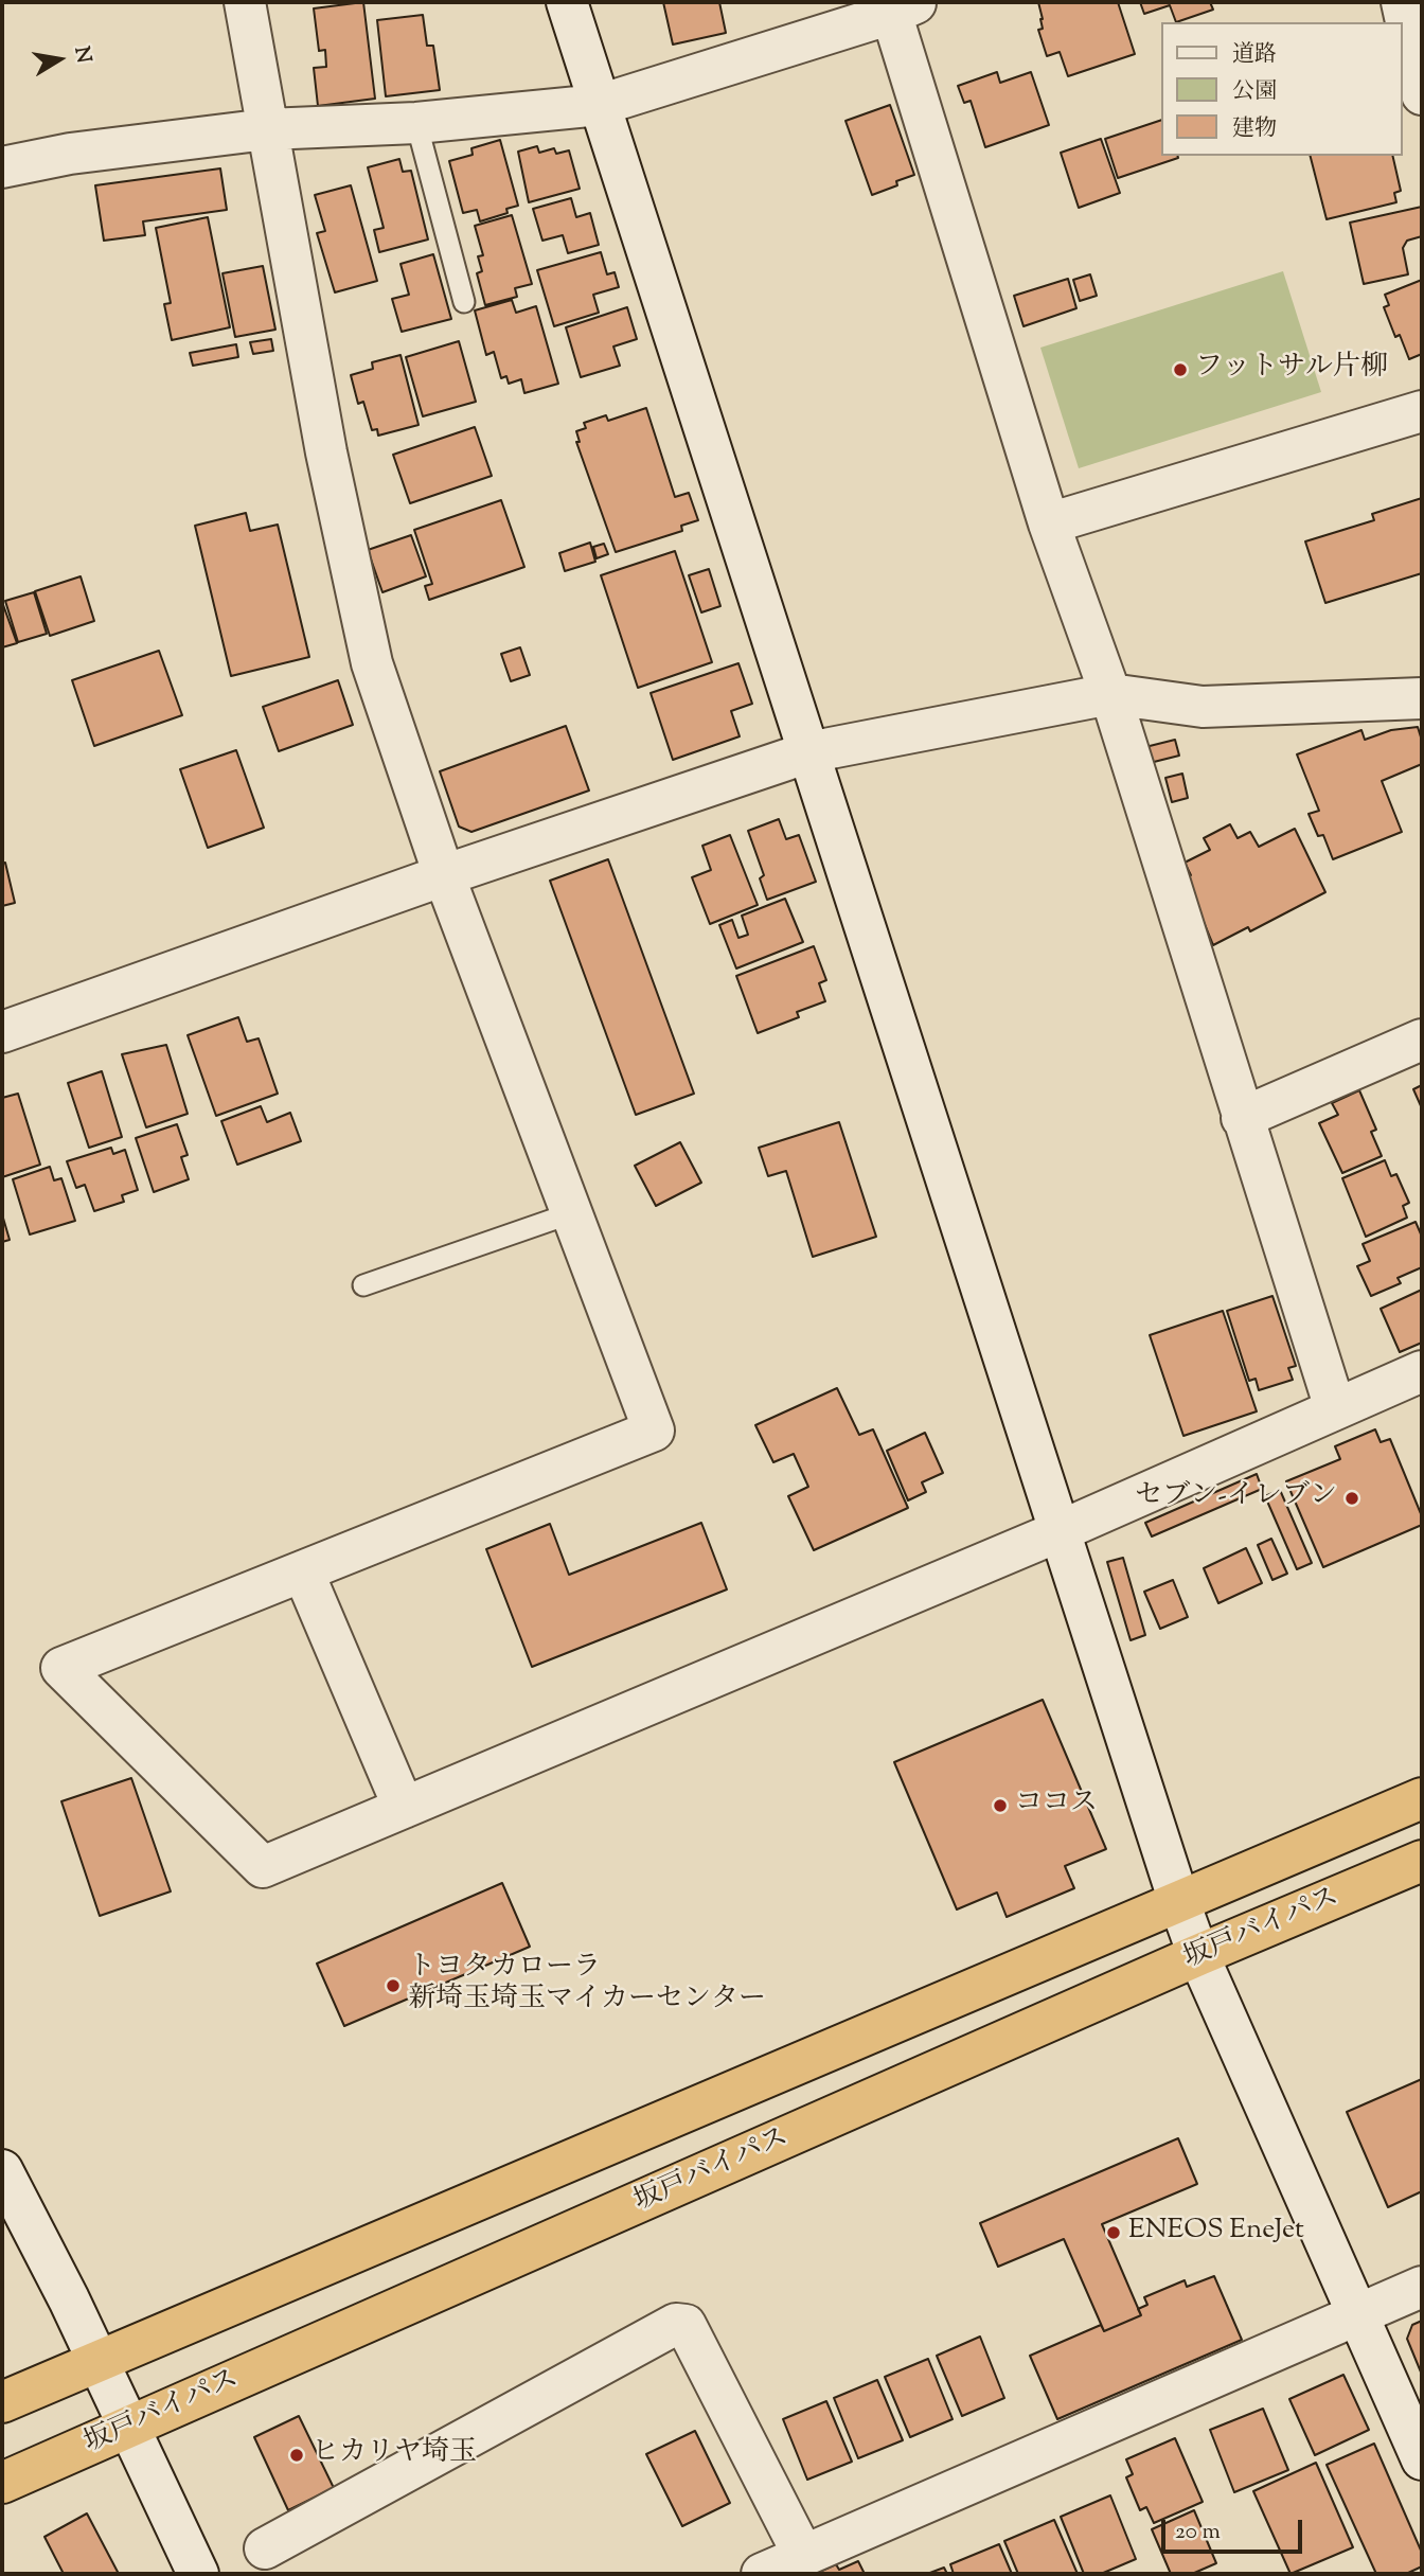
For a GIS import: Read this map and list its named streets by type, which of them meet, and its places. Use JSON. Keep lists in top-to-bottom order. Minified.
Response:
{"streets":{"highway":["坂戸バイパス"]},"places":["フットサル片柳","セブン-イレブン","ココス","トヨタカローラ 新埼玉埼玉マイカーセンター","ENEOS EneJet","ヒカリヤ埼玉"],"legend":["道路","公園","建物"],"scale_bar":"20 m","north":"right"}
